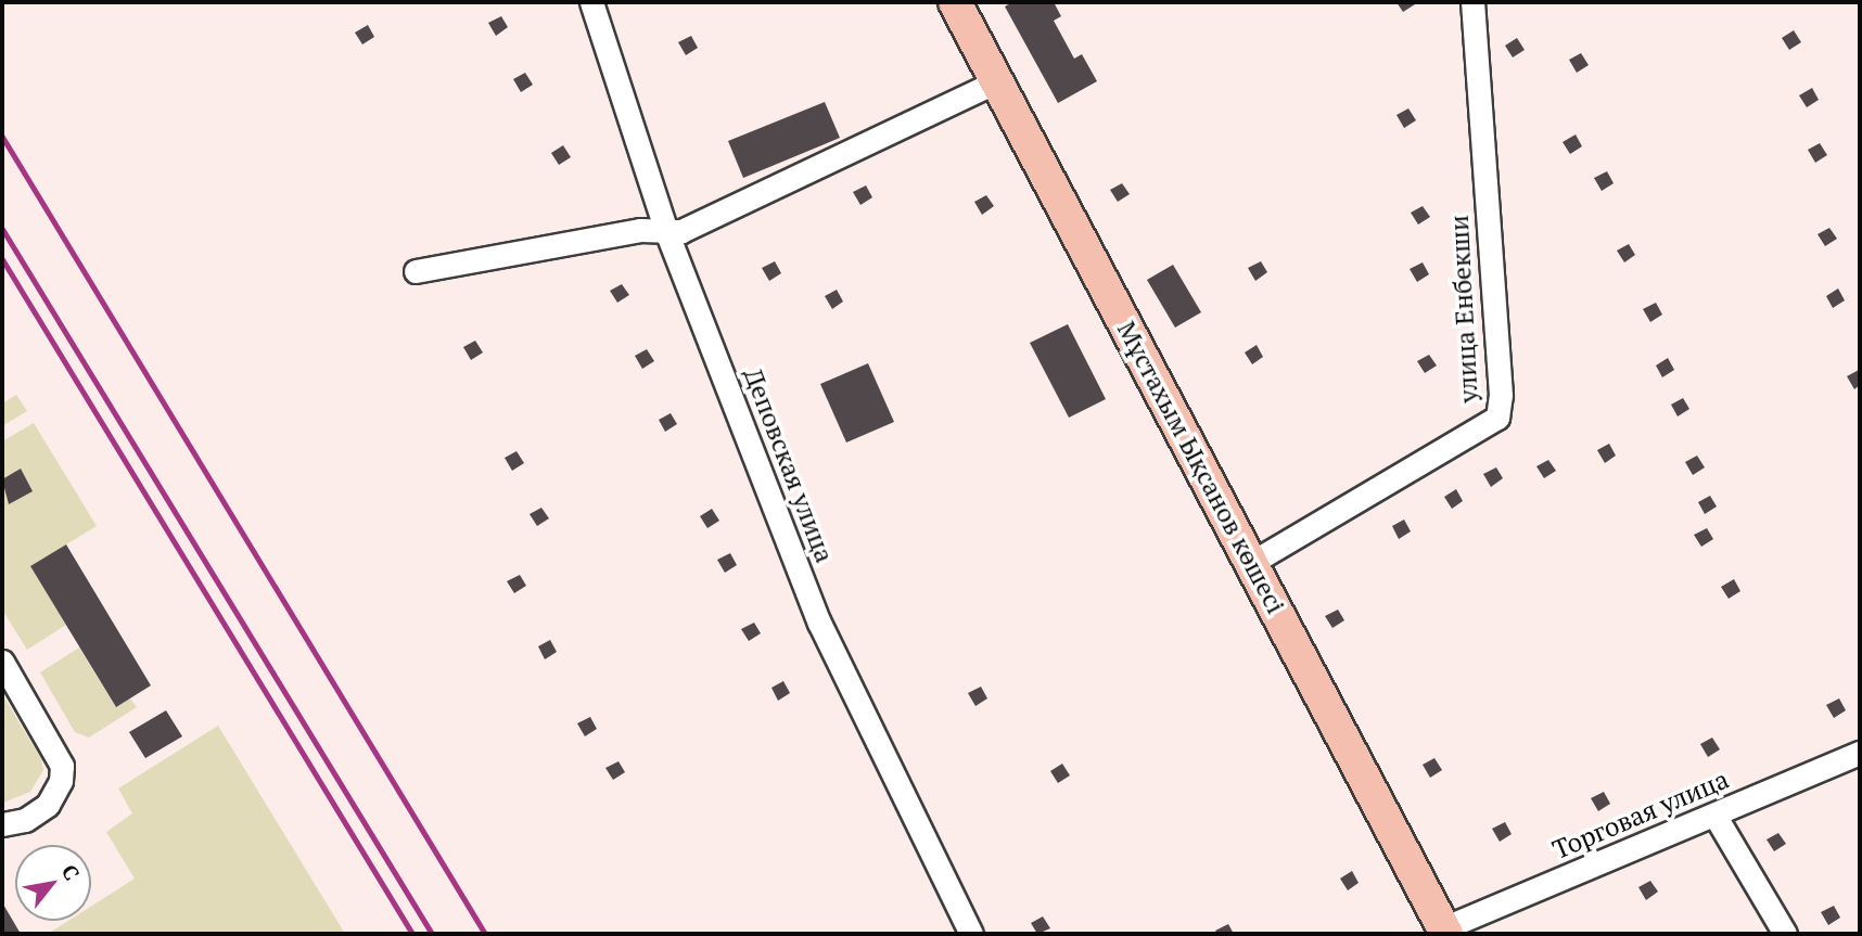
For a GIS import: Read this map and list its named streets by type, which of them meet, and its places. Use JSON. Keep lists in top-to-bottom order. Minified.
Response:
{"streets":{"main road":["Мұстахым Ықсанов көшесі"],"street":["улица Енбекши","Деповская улица","Торговая улица"]},"crossings":[["улица Енбекши","Мұстахым Ықсанов көшесі"],["Мұстахым Ықсанов көшесі","Торговая улица"]],"north":"top right"}
